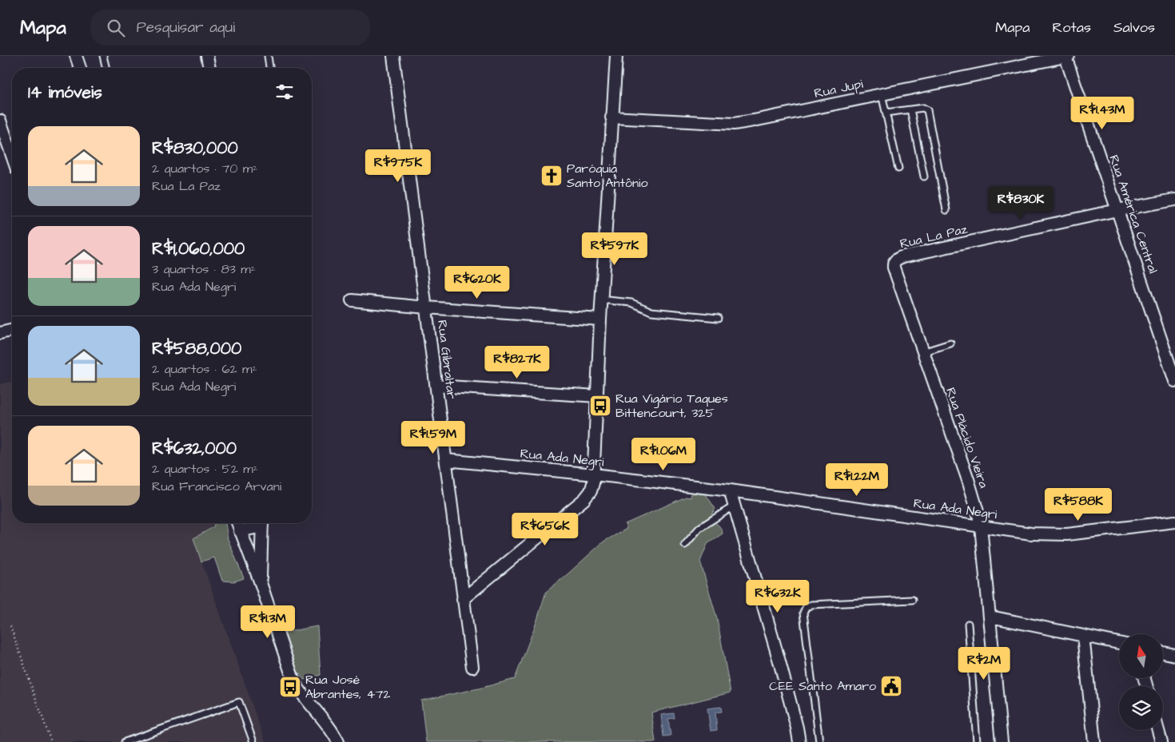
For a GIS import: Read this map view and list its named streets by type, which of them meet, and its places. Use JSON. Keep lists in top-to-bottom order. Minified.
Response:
{"streets":{"street":["Rua Jupi","Rua América Central","Rua La Paz","Rua Gibraltar","Rua Plácido Vieira","Rua Ada Negri"]},"crossings":[["Rua Jupi","Rua América Central"],["Rua América Central","Rua La Paz"],["Rua La Paz","Rua Plácido Vieira"],["Rua Gibraltar","Rua Ada Negri"],["Rua Plácido Vieira","Rua Ada Negri"]],"places":{"church":["Paróquia Santo Antônio"],"bus stop":["Rua Vigário Taques Bittencourt, 325","Rua José Abrantes, 472"],"public building":["CEE Santo Amaro"]},"north":"top","page":{"header":"Mapa","search":"Pesquisar aqui","nav":["Mapa","Rotas","Salvos"],"heading":"14 imóveis","price":["R$1.43M","R$975K","R$830K","R$597K","R$620K","R$827K","R$1.59M","R$1.06M","R$1.22M","R$588K","R$656K","R$632K","R$1.3M","R$2M"],"list":[{"name":"R$830,000","note":"2 quartos · 70 m² · Rua La Paz"},{"name":"R$1,060,000","note":"3 quartos · 83 m² · Rua Ada Negri"},{"name":"R$588,000","note":"2 quartos · 62 m² · Rua Ada Negri"},{"name":"R$632,000","note":"2 quartos · 52 m² · Rua Francisco Arvani"}]}}
